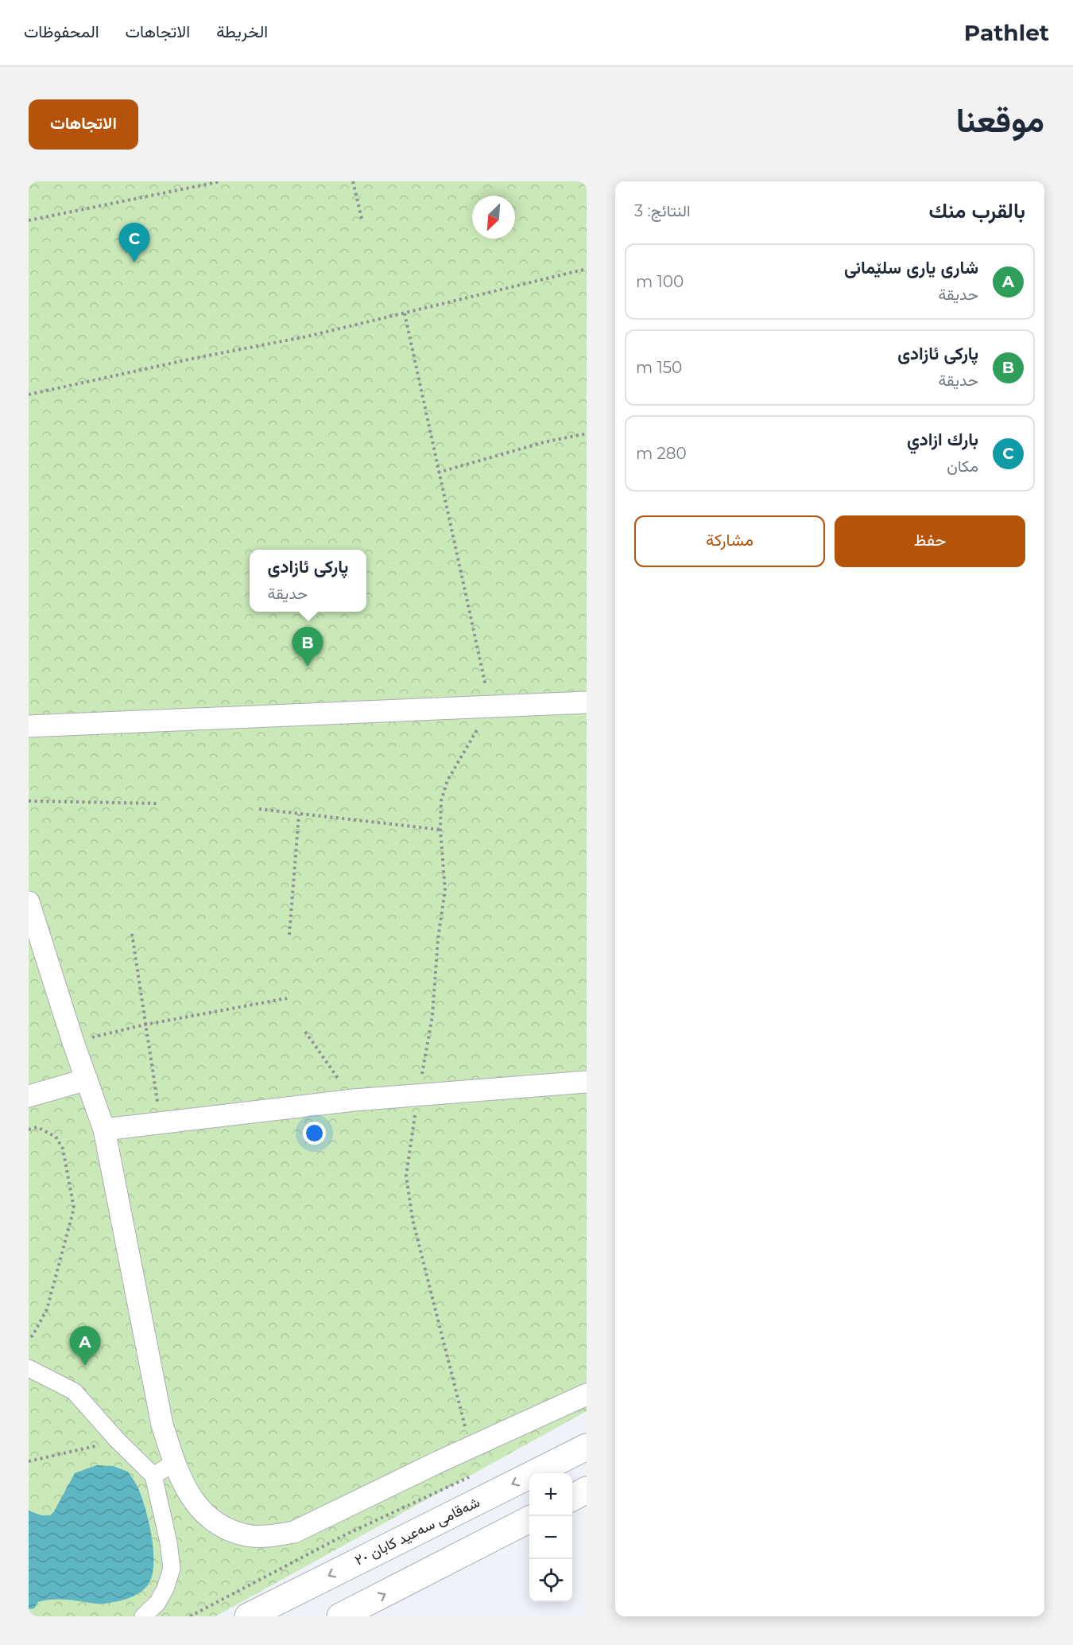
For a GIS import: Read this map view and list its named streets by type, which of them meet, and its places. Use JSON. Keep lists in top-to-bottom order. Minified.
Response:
{"streets":{"main road":["شەقامی سەعید کابان ٢٠"]},"north":"bottom left","page":{"header":"Pathlet","nav":["الخريطة","الاتجاهات","المحفوظات"],"title":"موقعنا","buttons":["الاتجاهات",["حفظ","مشاركة"]],"heading":["بالقرب منك","النتائج: 3"],"pins":["C","B","A"],"list":[{"mark":"A","name":"شاری یاری سلێمانی","note":"حديقة","value":"100 m"},{"mark":"B","name":"پارکی ئازادی","note":"حديقة","value":"150 m"},{"mark":"C","name":"بارك ازادي","note":"مكان","value":"280 m"}],"popup":["پارکی ئازادی","حديقة"],"map_buttons":["+","−"]}}
